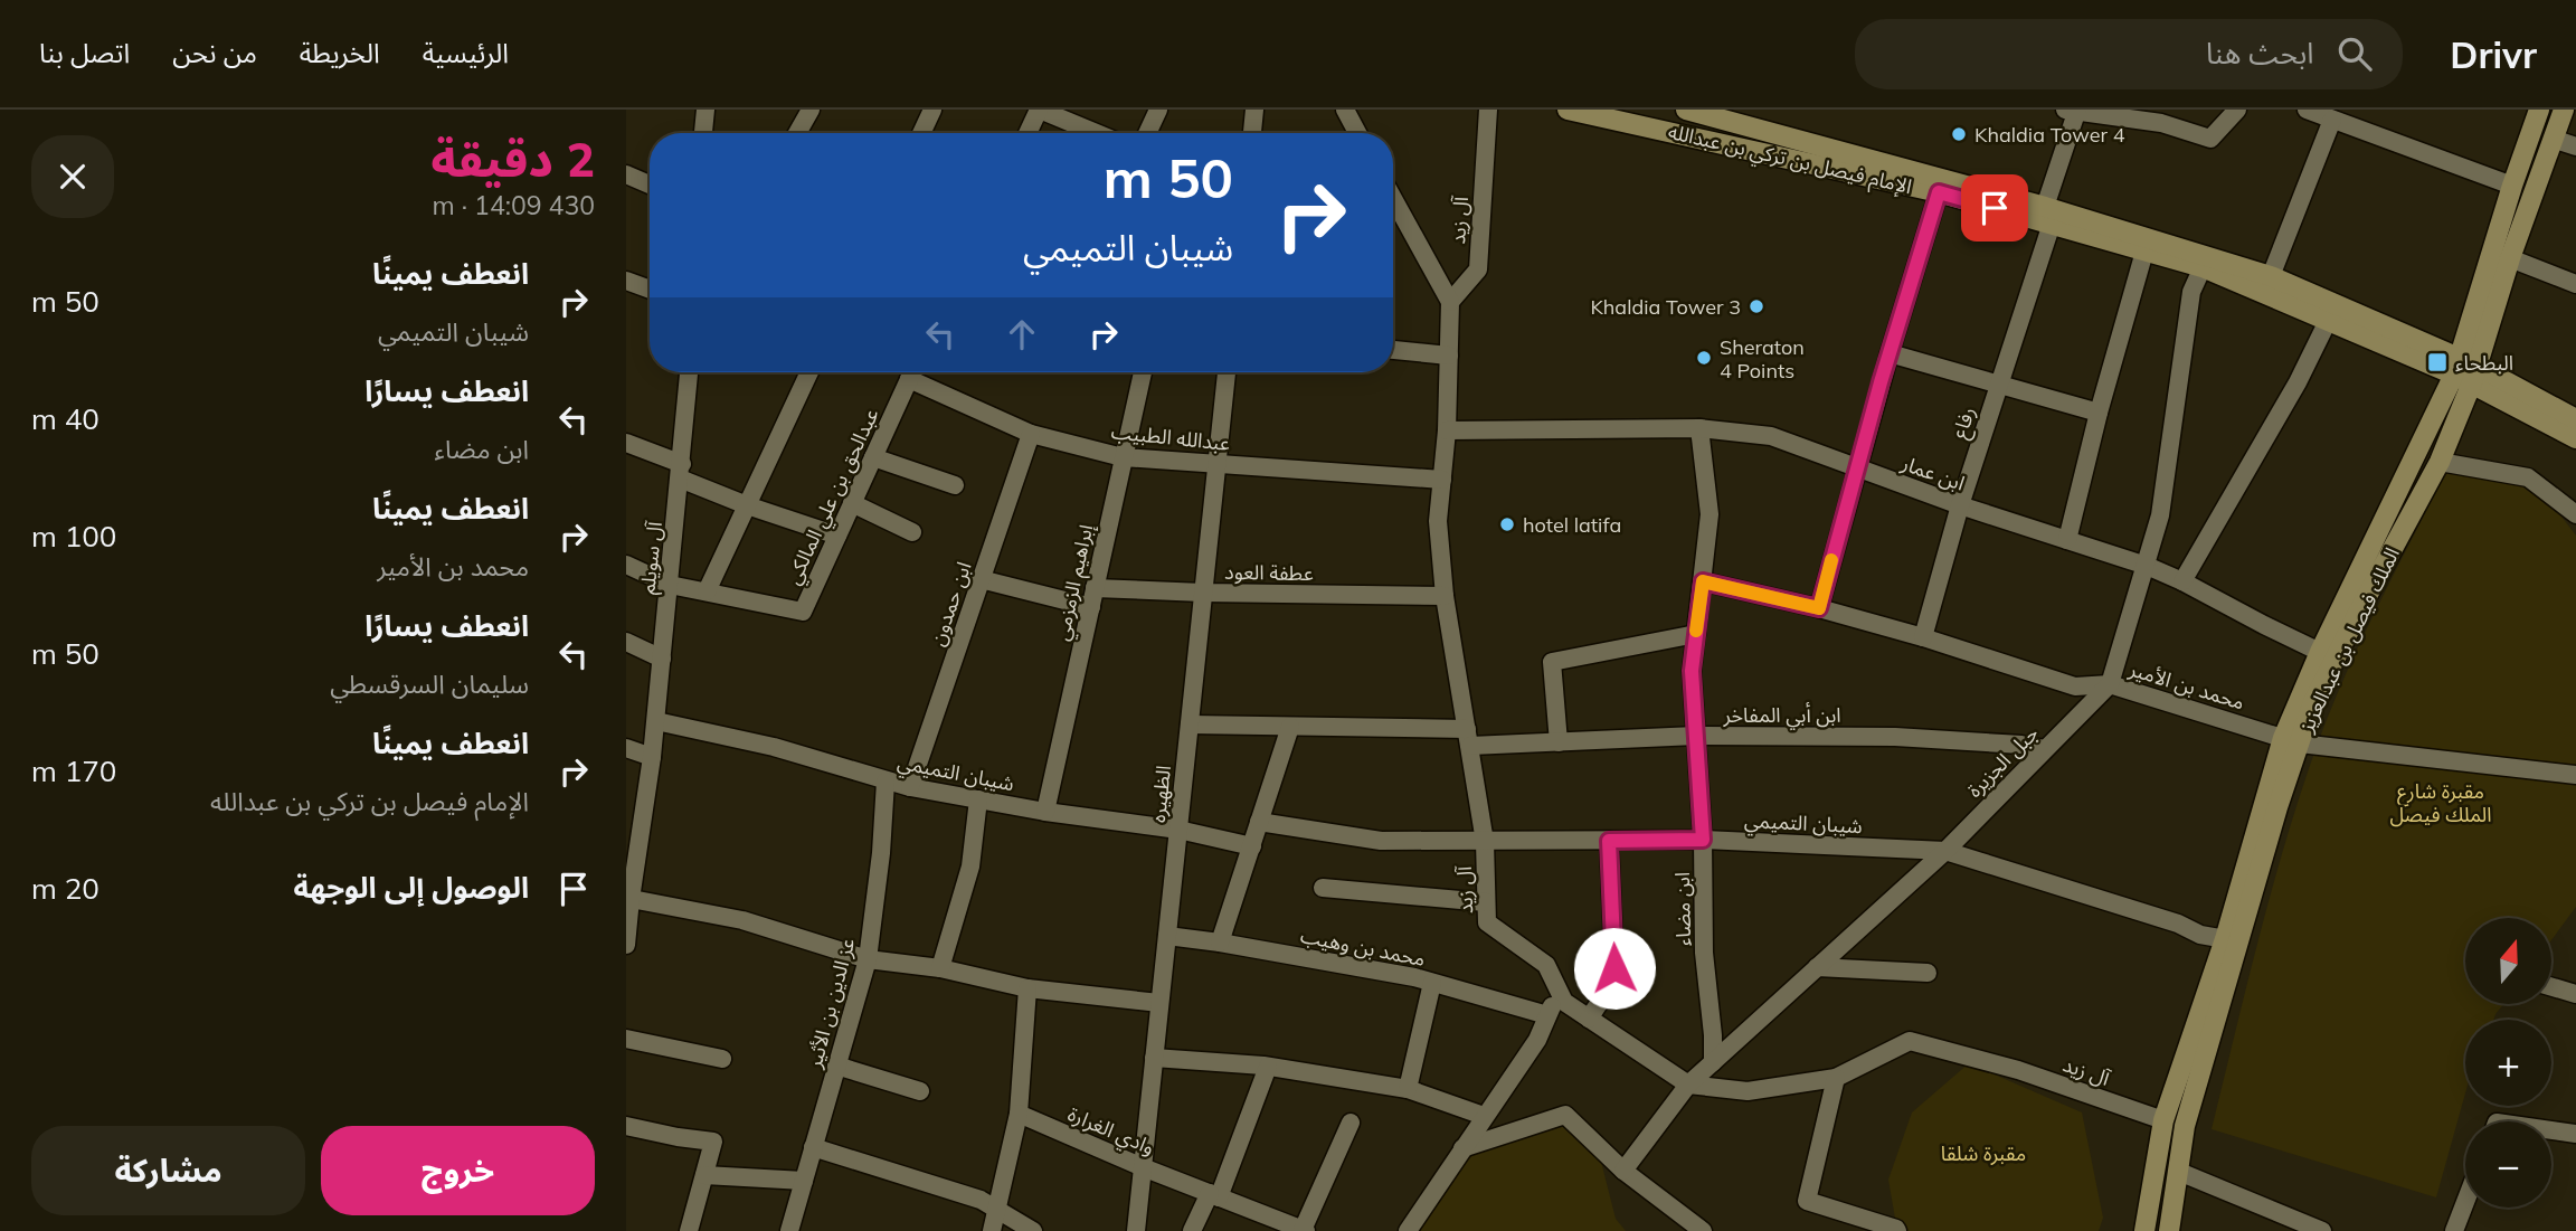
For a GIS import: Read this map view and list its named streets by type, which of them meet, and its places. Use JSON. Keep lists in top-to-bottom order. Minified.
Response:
{"streets":{"street":["الإمام فيصل بن تركي بن عبدالله","آل زيد","رفاع","عبدالله الطبيب","ابن عمار","عبدالحق بن علي المالكي","آل سويلم","عطفة العود","إبراهيم الزمزمي","ابن حمدون","الملك فيصل بن عبدالعزيز","محمد بن الأمير","ابن أبي المفاخر","جبل الجزيرة","شيبان التميمي","الظهيره","ابن مضاء","محمد بن وهيب","عز الدين بن الأثير","وادي الغرارة"]},"crossings":[["الإمام فيصل بن تركي بن عبدالله","رفاع"],["الإمام فيصل بن تركي بن عبدالله","الملك فيصل بن عبدالعزيز"],["الإمام فيصل بن تركي بن عبدالله","جبل الجزيرة"],["آل زيد","عبدالله الطبيب"],["آل زيد","ابن عمار"],["آل زيد","عطفة العود"],["آل زيد","الملك فيصل بن عبدالعزيز"],["آل زيد","ابن أبي المفاخر"],["آل زيد","جبل الجزيرة"],["آل زيد","شيبان التميمي"],["رفاع","ابن عمار"],["رفاع","محمد بن الأمير"],["عبدالله الطبيب","إبراهيم الزمزمي"],["عبدالله الطبيب","ابن حمدون"],["عبدالله الطبيب","الظهيره"],["ابن عمار","الملك فيصل بن عبدالعزيز"],["ابن عمار","جبل الجزيرة"],["ابن عمار","ابن مضاء"],["عبدالحق بن علي المالكي","آل سويلم"],["آل سويلم","شيبان التميمي"],["عطفة العود","إبراهيم الزمزمي"],["عطفة العود","الظهيره"],["إبراهيم الزمزمي","شيبان التميمي"],["ابن حمدون","شيبان التميمي"],["الملك فيصل بن عبدالعزيز","محمد بن الأمير"],["الملك فيصل بن عبدالعزيز","شيبان التميمي"],["محمد بن الأمير","جبل الجزيرة"],["محمد بن الأمير","ابن مضاء"],["ابن أبي المفاخر","جبل الجزيرة"],["ابن أبي المفاخر","الظهيره"],["ابن أبي المفاخر","ابن مضاء"],["جبل الجزيرة","شيبان التميمي"],["جبل الجزيرة","ابن مضاء"],["شيبان التميمي","الظهيره"],["شيبان التميمي","ابن مضاء"],["شيبان التميمي","عز الدين بن الأثير"],["الظهيره","محمد بن وهيب"],["الظهيره","وادي الغرارة"]],"parks":["مقبرة شارع الملك فيصل","مقبرة شلقا"],"places":{"other":["Khaldia Tower 4","Khaldia Tower 3","Sheraton 4 Points","hotel latifa"],"transit":["البطحاء"]},"north":"top","page":{"header":"Drivr","search":"ابحث هنا","nav":["الرئيسية","الخريطة","من نحن","اتصل بنا"],"heading":["2 دقيقة","430 m · 14:09"],"turn":["50 m","شيبان التميمي"],"list":[{"name":"انعطف يمينًا","note":"شيبان التميمي","value":"50 m"},{"name":"انعطف يسارًا","note":"ابن مضاء","value":"40 m"},{"name":"انعطف يمينًا","note":"محمد بن الأمير","value":"100 m"},{"name":"انعطف يسارًا","note":"سليمان السرقسطي","value":"50 m"},{"name":"انعطف يمينًا","note":"الإمام فيصل بن تركي بن عبدالله","value":"170 m"},{"name":"الوصول إلى الوجهة","value":"20 m"}],"map_buttons":["+","−"],"buttons":["خروج","مشاركة"]}}
